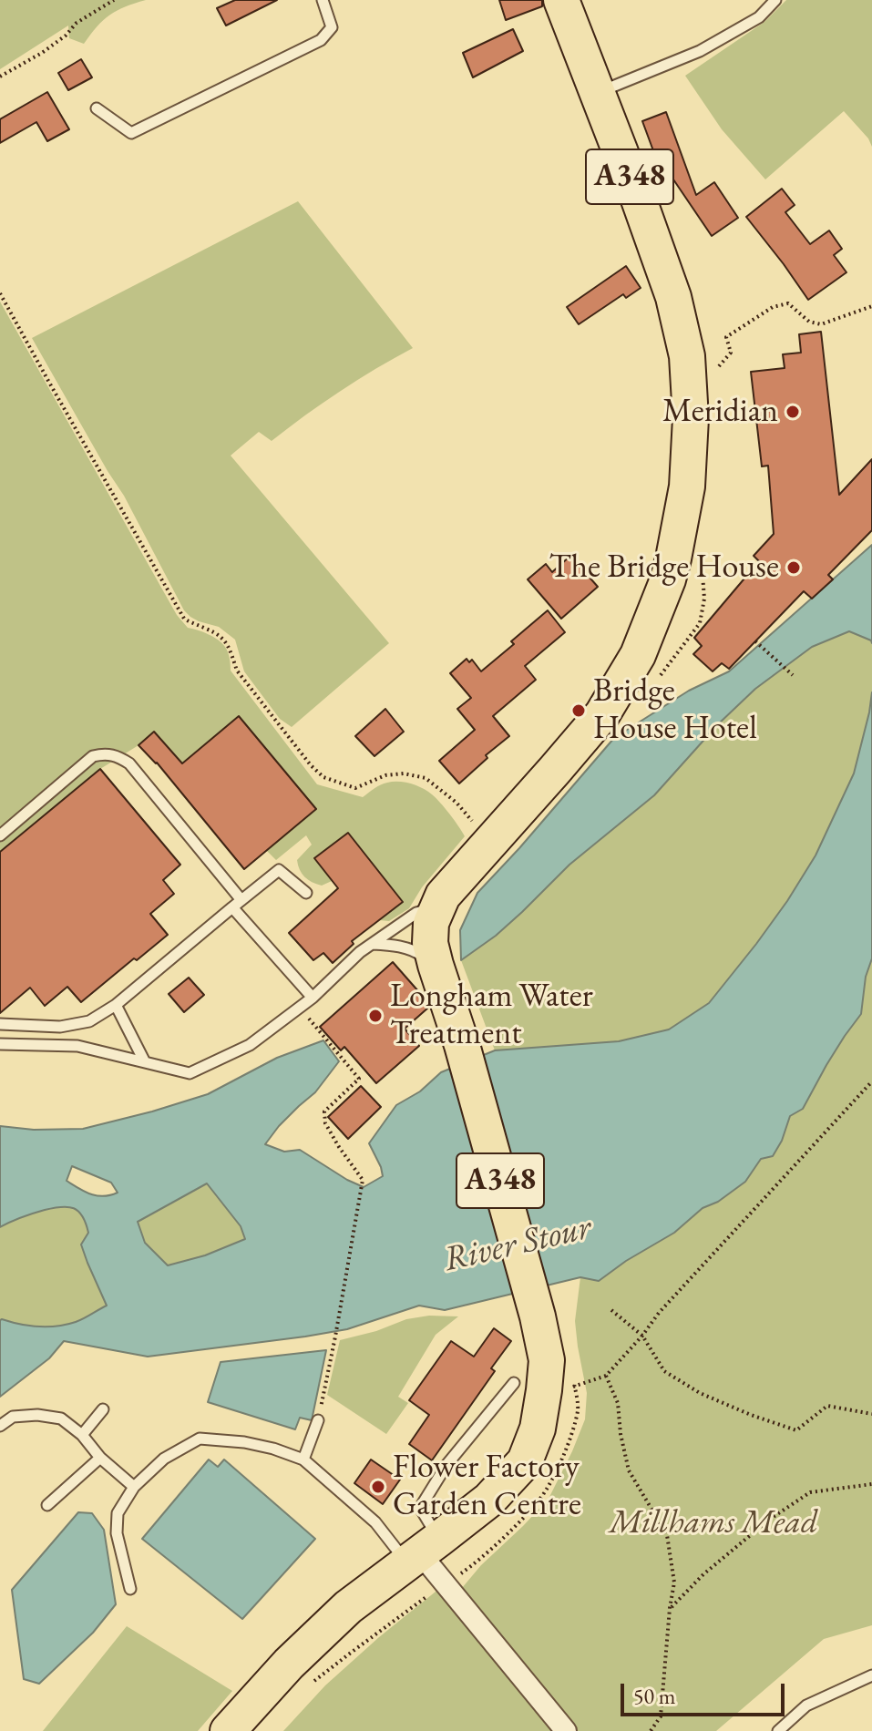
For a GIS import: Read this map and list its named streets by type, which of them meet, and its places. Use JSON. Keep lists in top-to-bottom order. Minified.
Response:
{"streets":{"highway":["A348"]},"water":["River Stour"],"parks":["Millhams Mead"],"places":["Meridian","The Bridge House","Bridge House Hotel","Longham Water Treatment","Flower Factory Garden Centre"],"scale_bar":"50 m"}
